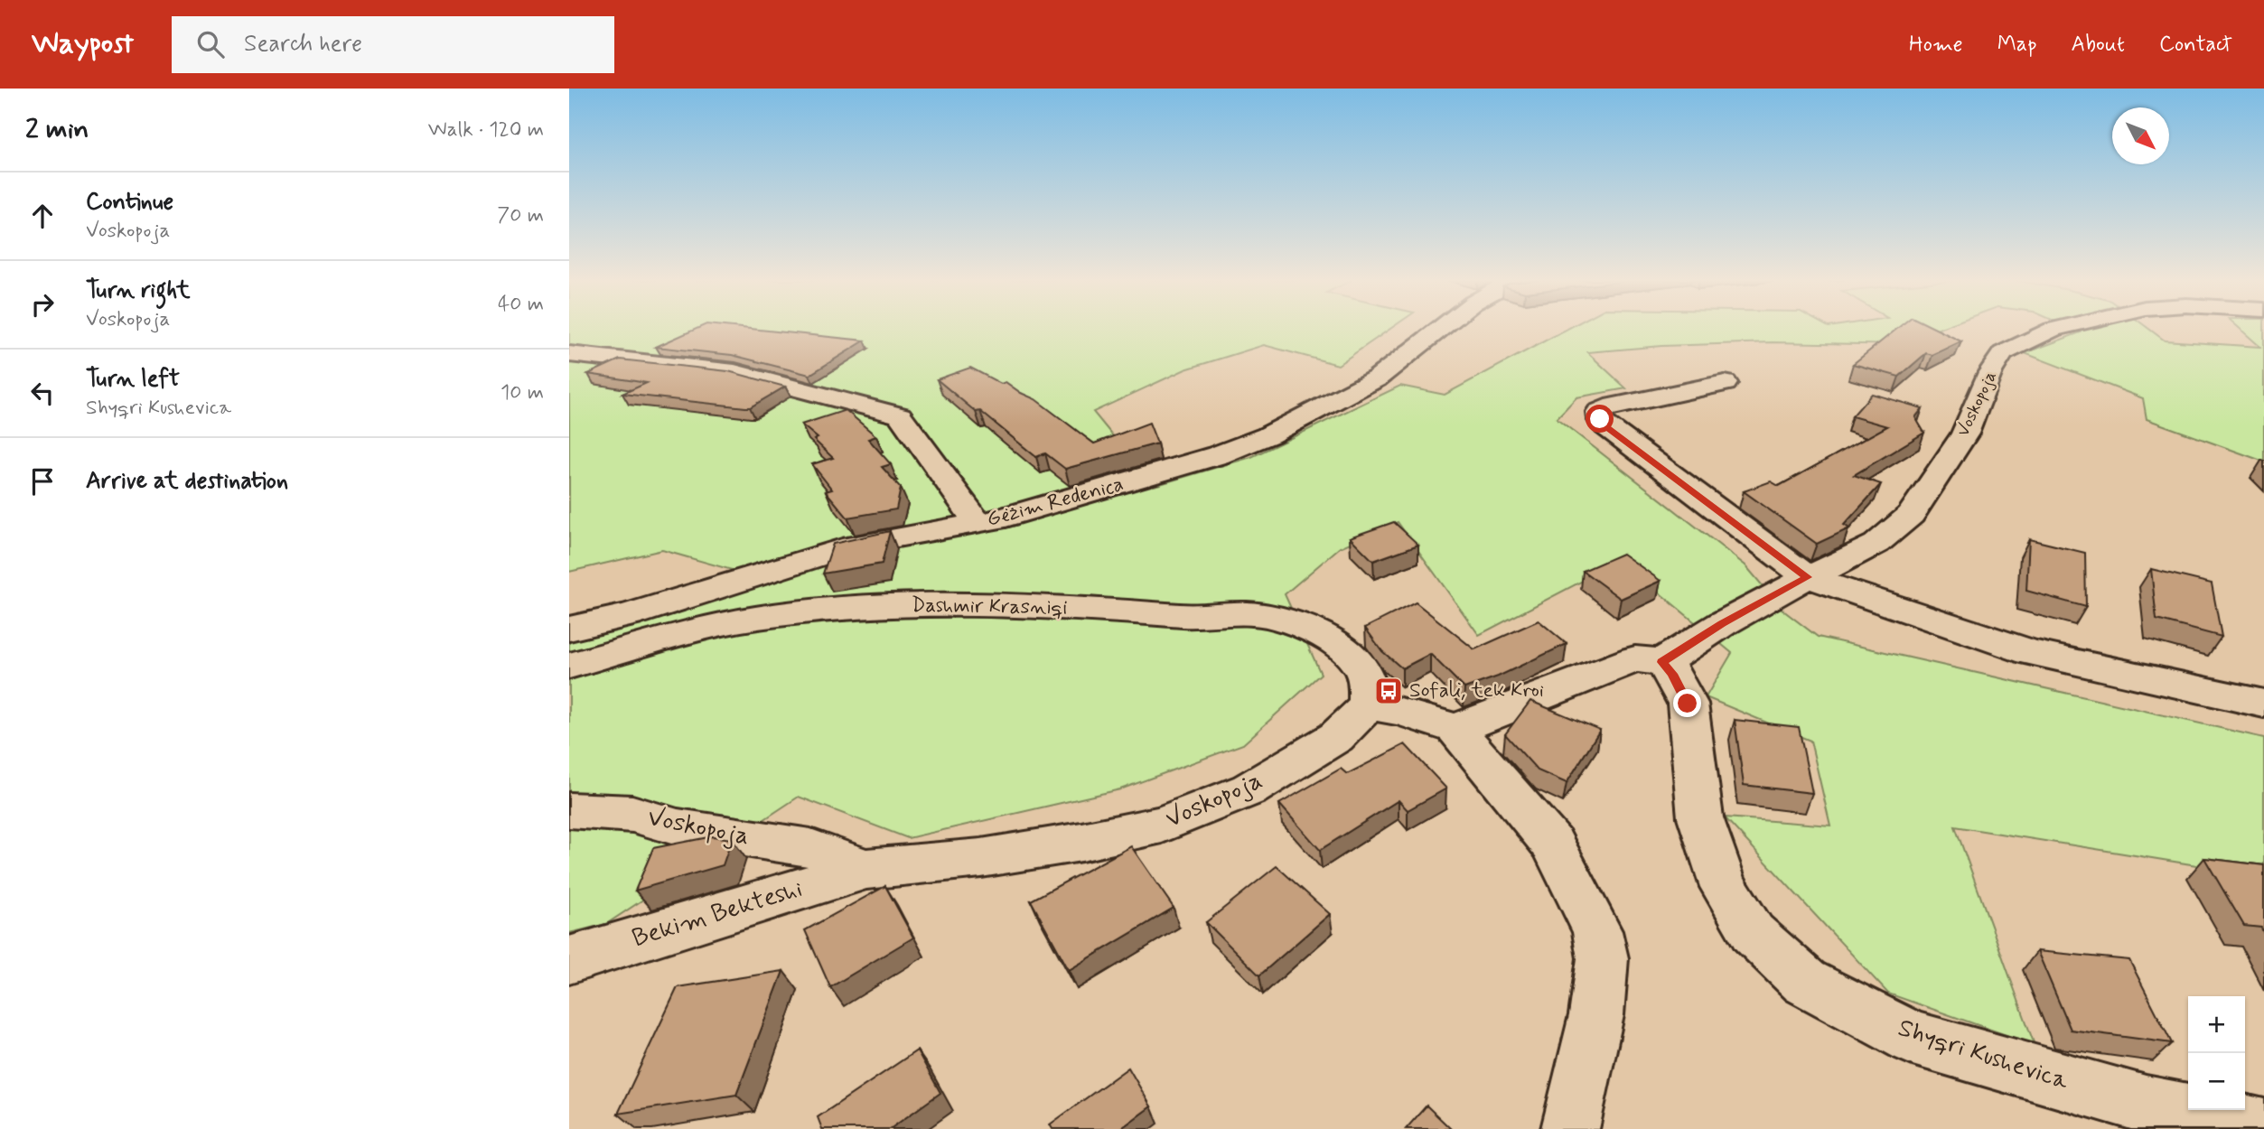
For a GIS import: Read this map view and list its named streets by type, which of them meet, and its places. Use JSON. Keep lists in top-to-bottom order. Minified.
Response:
{"streets":{"street":["Voskopoja","Gëzim Redenica","Dashmir Krasniqi","Bekim Bekteshi","Shyqri Kushevica"]},"crossings":[["Voskopoja","Dashmir Krasniqi"],["Voskopoja","Bekim Bekteshi"],["Voskopoja","Shyqri Kushevica"]],"places":{"bus stop":["Sofali, tek Kroi"]},"north":"bottom right","page":{"header":"Waypost","search":"Search here","nav":["Home","Map","About","Contact"],"heading":["2 min","Walk · 120 m"],"list":[["Continue","Voskopoja","70 m"],["Turn right","Voskopoja","40 m"],["Turn left","Shyqri Kushevica","10 m"],"Arrive at destination"],"map_buttons":["+","−"]}}
